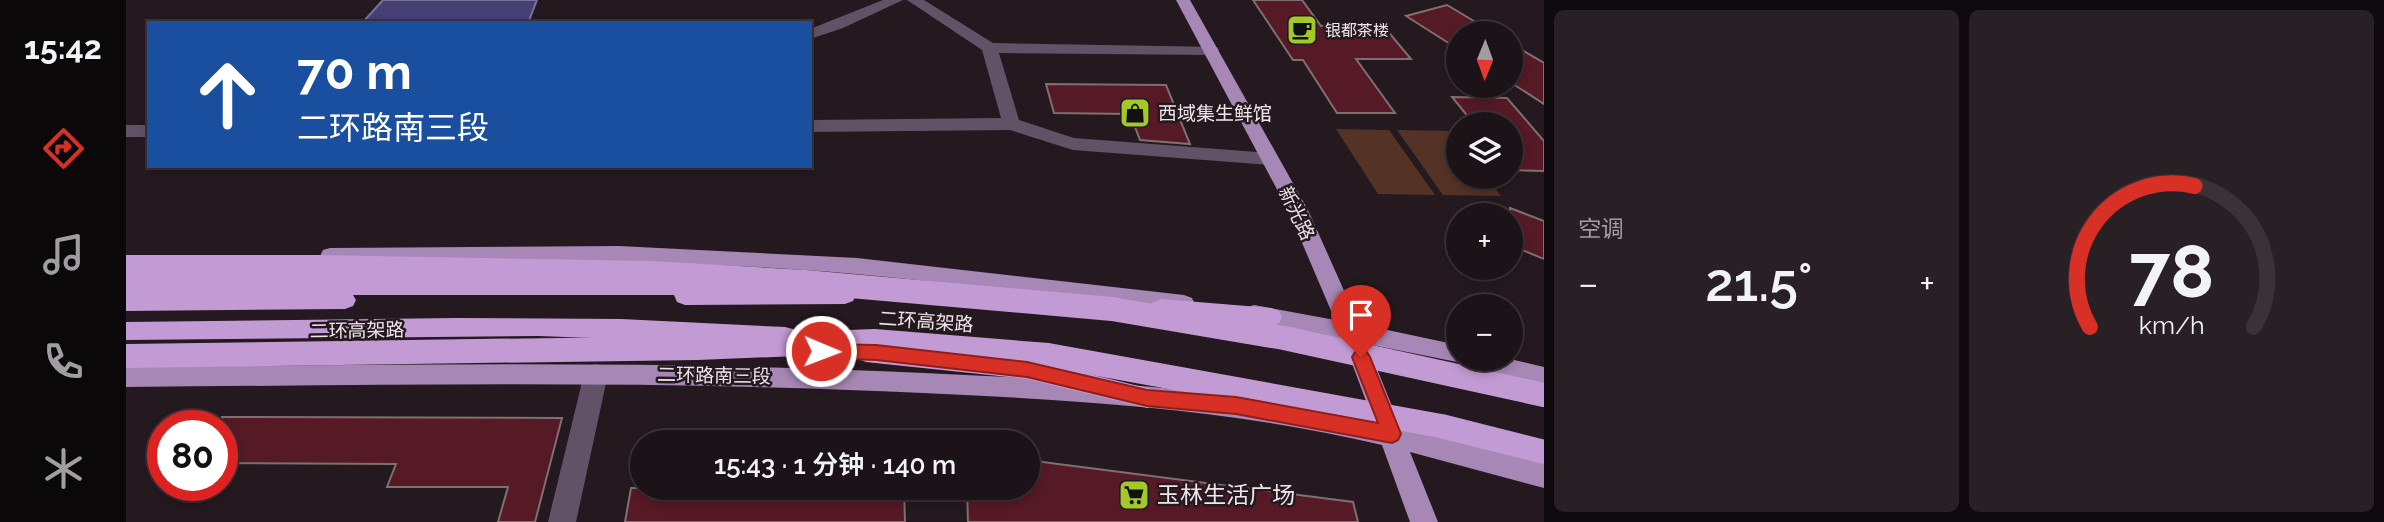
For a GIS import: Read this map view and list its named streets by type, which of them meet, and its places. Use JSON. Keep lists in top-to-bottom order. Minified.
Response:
{"streets":{"highway":["二环高架路"],"main road":["新光路","二环路南三段"]},"crossings":[["新光路","二环路南三段"]],"places":{"cafe":["银都茶楼"],"shop":["西域集生鲜馆"],"supermarket":["玉林生活广场"]},"north":"bottom","page":{"tabs":"15:42","tile":"空调","map_buttons":["+","−"],"turn":["70 m","二环路南三段"],"heat":["−","21.5°","+"],"limit":"80","trip":"15:43 · 1 分钟 · 140 m","gauge":["78","km/h"]}}
